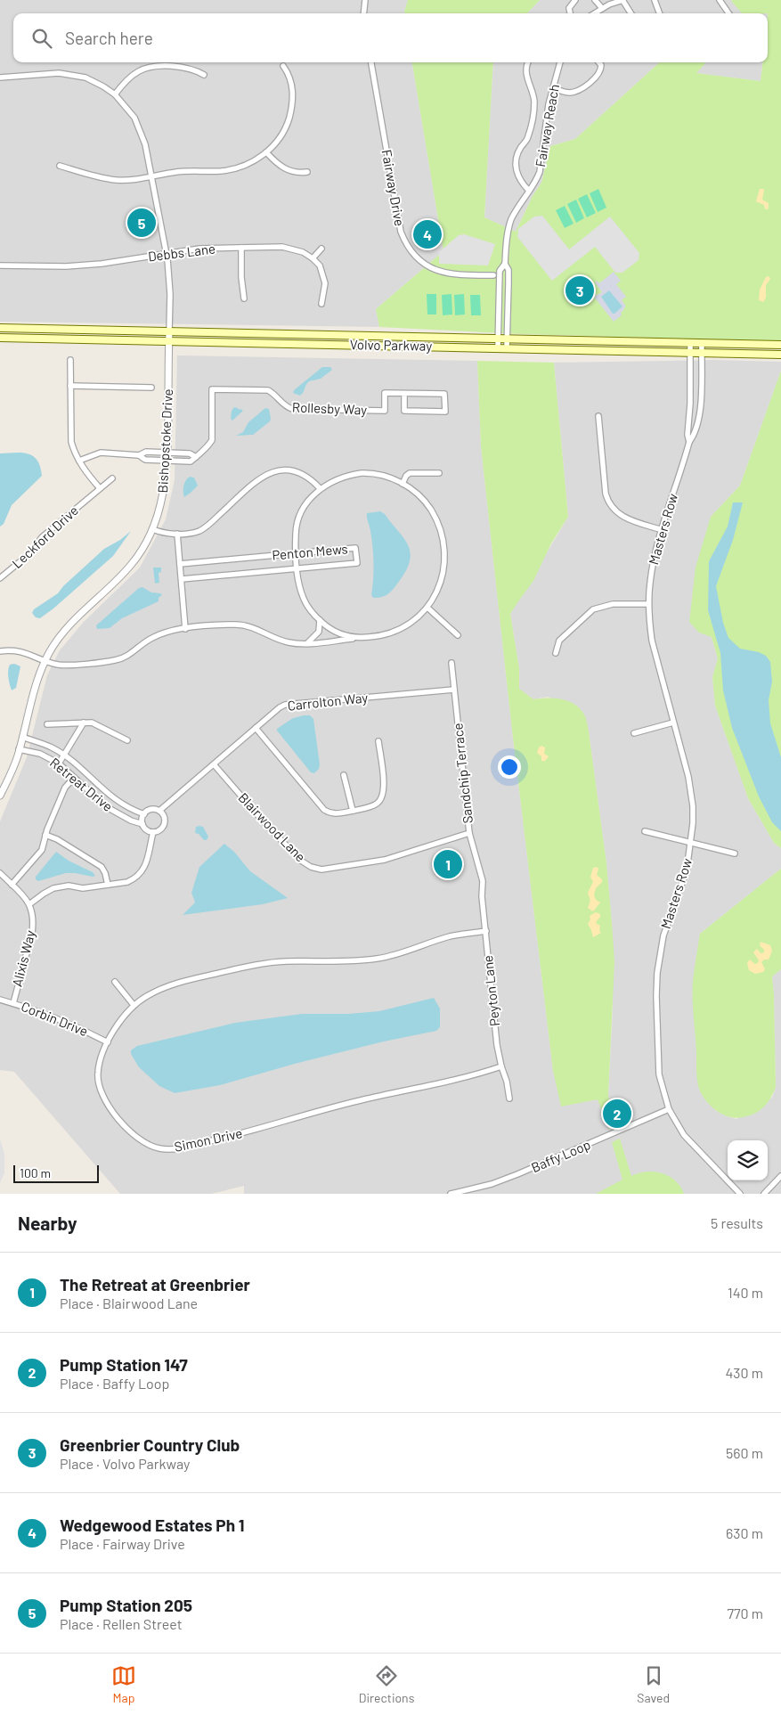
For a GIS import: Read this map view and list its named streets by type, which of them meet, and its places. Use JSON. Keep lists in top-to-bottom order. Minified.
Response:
{"streets":{"main road":["Volvo Parkway"],"street":["Fairway Reach","Fairway Drive","Debbs Lane","Rollesby Way","Bishopstoke Drive","Masters Row","Leckford Drive","Penton Mews","Carrolton Way","Sandchip Terrace","Retreat Drive","Blairwood Lane","Alixis Way","Peyton Lane","Corbin Drive","Simon Drive","Baffy Loop"]},"crossings":[["Fairway Reach","Volvo Parkway"],["Volvo Parkway","Bishopstoke Drive"],["Volvo Parkway","Masters Row"],["Bishopstoke Drive","Retreat Drive"],["Masters Row","Baffy Loop"],["Carrolton Way","Sandchip Terrace"],["Carrolton Way","Retreat Drive"],["Carrolton Way","Blairwood Lane"],["Sandchip Terrace","Blairwood Lane"],["Sandchip Terrace","Peyton Lane"],["Alixis Way","Corbin Drive"],["Peyton Lane","Simon Drive"],["Corbin Drive","Simon Drive"]],"scale_bar":"100 m","page":{"search":"Search here","pins":["5","4","3","1","2"],"scale":"100 m","heading":["Nearby","5 results"],"list":[{"mark":"1","name":"The Retreat at Greenbrier","note":"Place · Blairwood Lane","value":"140 m"},{"mark":"2","name":"Pump Station 147","note":"Place · Baffy Loop","value":"430 m"},{"mark":"3","name":"Greenbrier Country Club","note":"Place · Volvo Parkway","value":"560 m"},{"mark":"4","name":"Wedgewood Estates Ph 1","note":"Place · Fairway Drive","value":"630 m"},{"mark":"5","name":"Pump Station 205","note":"Place · Rellen Street","value":"770 m"}],"nav":["Map","Directions","Saved"]}}
